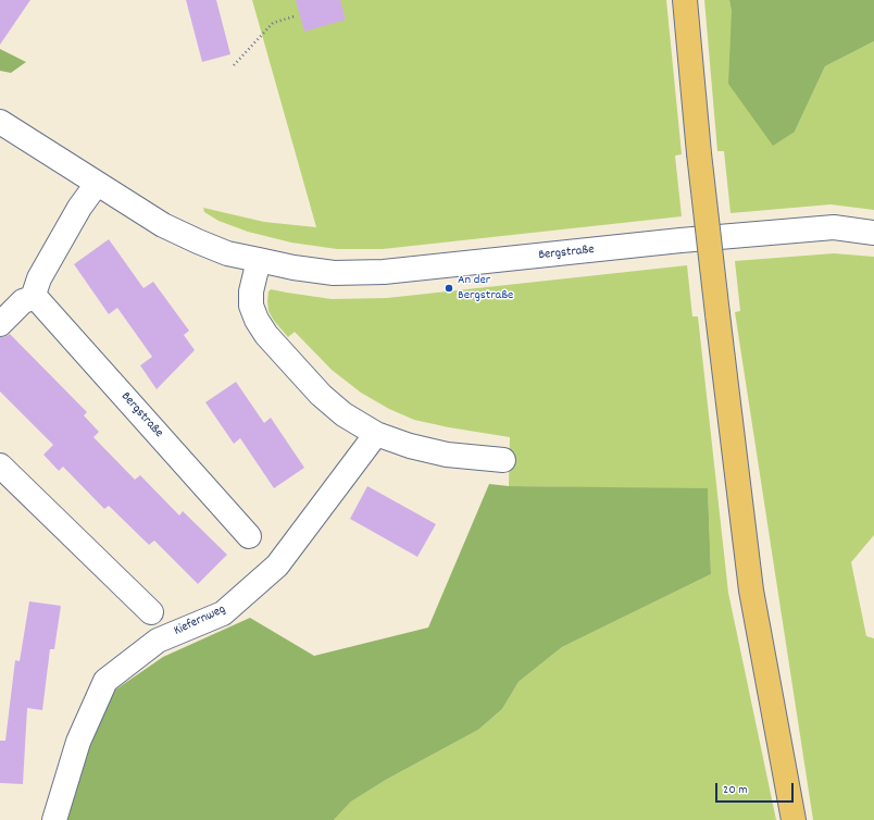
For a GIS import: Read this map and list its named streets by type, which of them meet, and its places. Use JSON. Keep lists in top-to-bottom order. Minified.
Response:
{"streets":{"street":["Bergstraße","Kiefernweg"]},"places":["An der Bergstraße"],"scale_bar":"20 m"}
